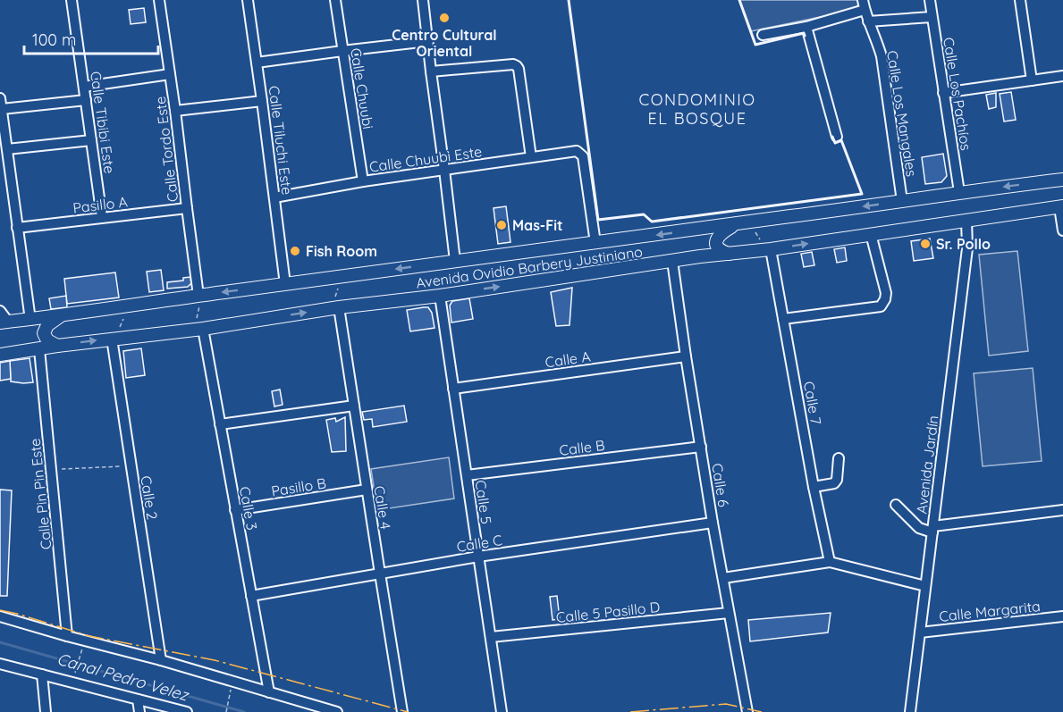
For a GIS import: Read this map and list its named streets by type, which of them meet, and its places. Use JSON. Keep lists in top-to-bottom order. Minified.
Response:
{"streets":{"main road":["Avenida Ovidio Barbery Justiniano"],"street":["Calle Chuubi","Calle Los Pachíos","Calle Los Mangales","Calle Tibibi Este","Calle Tiluchi Este","Calle Tordo Este","Calle Chuubi Este","Pasillo A","Calle A","Calle 7","Calle B","Avenida Jardín","Calle 6","Pasillo B","Calle Pin Pin Este","Calle 2","Calle 5","Calle 4","Calle 3","Calle C","Calle Margarita","Calle 5 Pasillo D"]},"crossings":[["Calle Chuubi","Calle Chuubi Este"],["Calle Los Pachíos","Avenida Ovidio Barbery Justiniano"],["Calle Los Mangales","Avenida Ovidio Barbery Justiniano"],["Calle Tibibi Este","Pasillo A"],["Calle Tiluchi Este","Calle Chuubi Este"],["Calle Tiluchi Este","Avenida Ovidio Barbery Justiniano"],["Calle Tordo Este","Pasillo A"],["Calle Tordo Este","Avenida Ovidio Barbery Justiniano"],["Calle Chuubi Este","Avenida Ovidio Barbery Justiniano"],["Avenida Ovidio Barbery Justiniano","Calle 7"],["Avenida Ovidio Barbery Justiniano","Avenida Jardín"],["Avenida Ovidio Barbery Justiniano","Calle 6"],["Avenida Ovidio Barbery Justiniano","Calle Pin Pin Este"],["Avenida Ovidio Barbery Justiniano","Calle 2"],["Avenida Ovidio Barbery Justiniano","Calle 5"],["Avenida Ovidio Barbery Justiniano","Calle 4"],["Avenida Ovidio Barbery Justiniano","Calle 3"],["Calle A","Calle 6"],["Calle A","Calle 5"],["Calle B","Calle 6"],["Calle B","Calle 5"],["Avenida Jardín","Calle Margarita"],["Calle 6","Calle C"],["Calle 6","Calle 5 Pasillo D"],["Pasillo B","Calle 4"],["Pasillo B","Calle 3"],["Calle 5","Calle C"],["Calle 5","Calle 5 Pasillo D"],["Calle 4","Calle C"],["Calle 3","Calle C"]],"districts":["CONDOMINIO EL BOSQUE"],"water":["Canal Pedro Velez"],"places":["Centro Cultural Oriental","Mas-Fit","Sr. Pollo","Fish Room"],"scale_bar":"100 m"}
